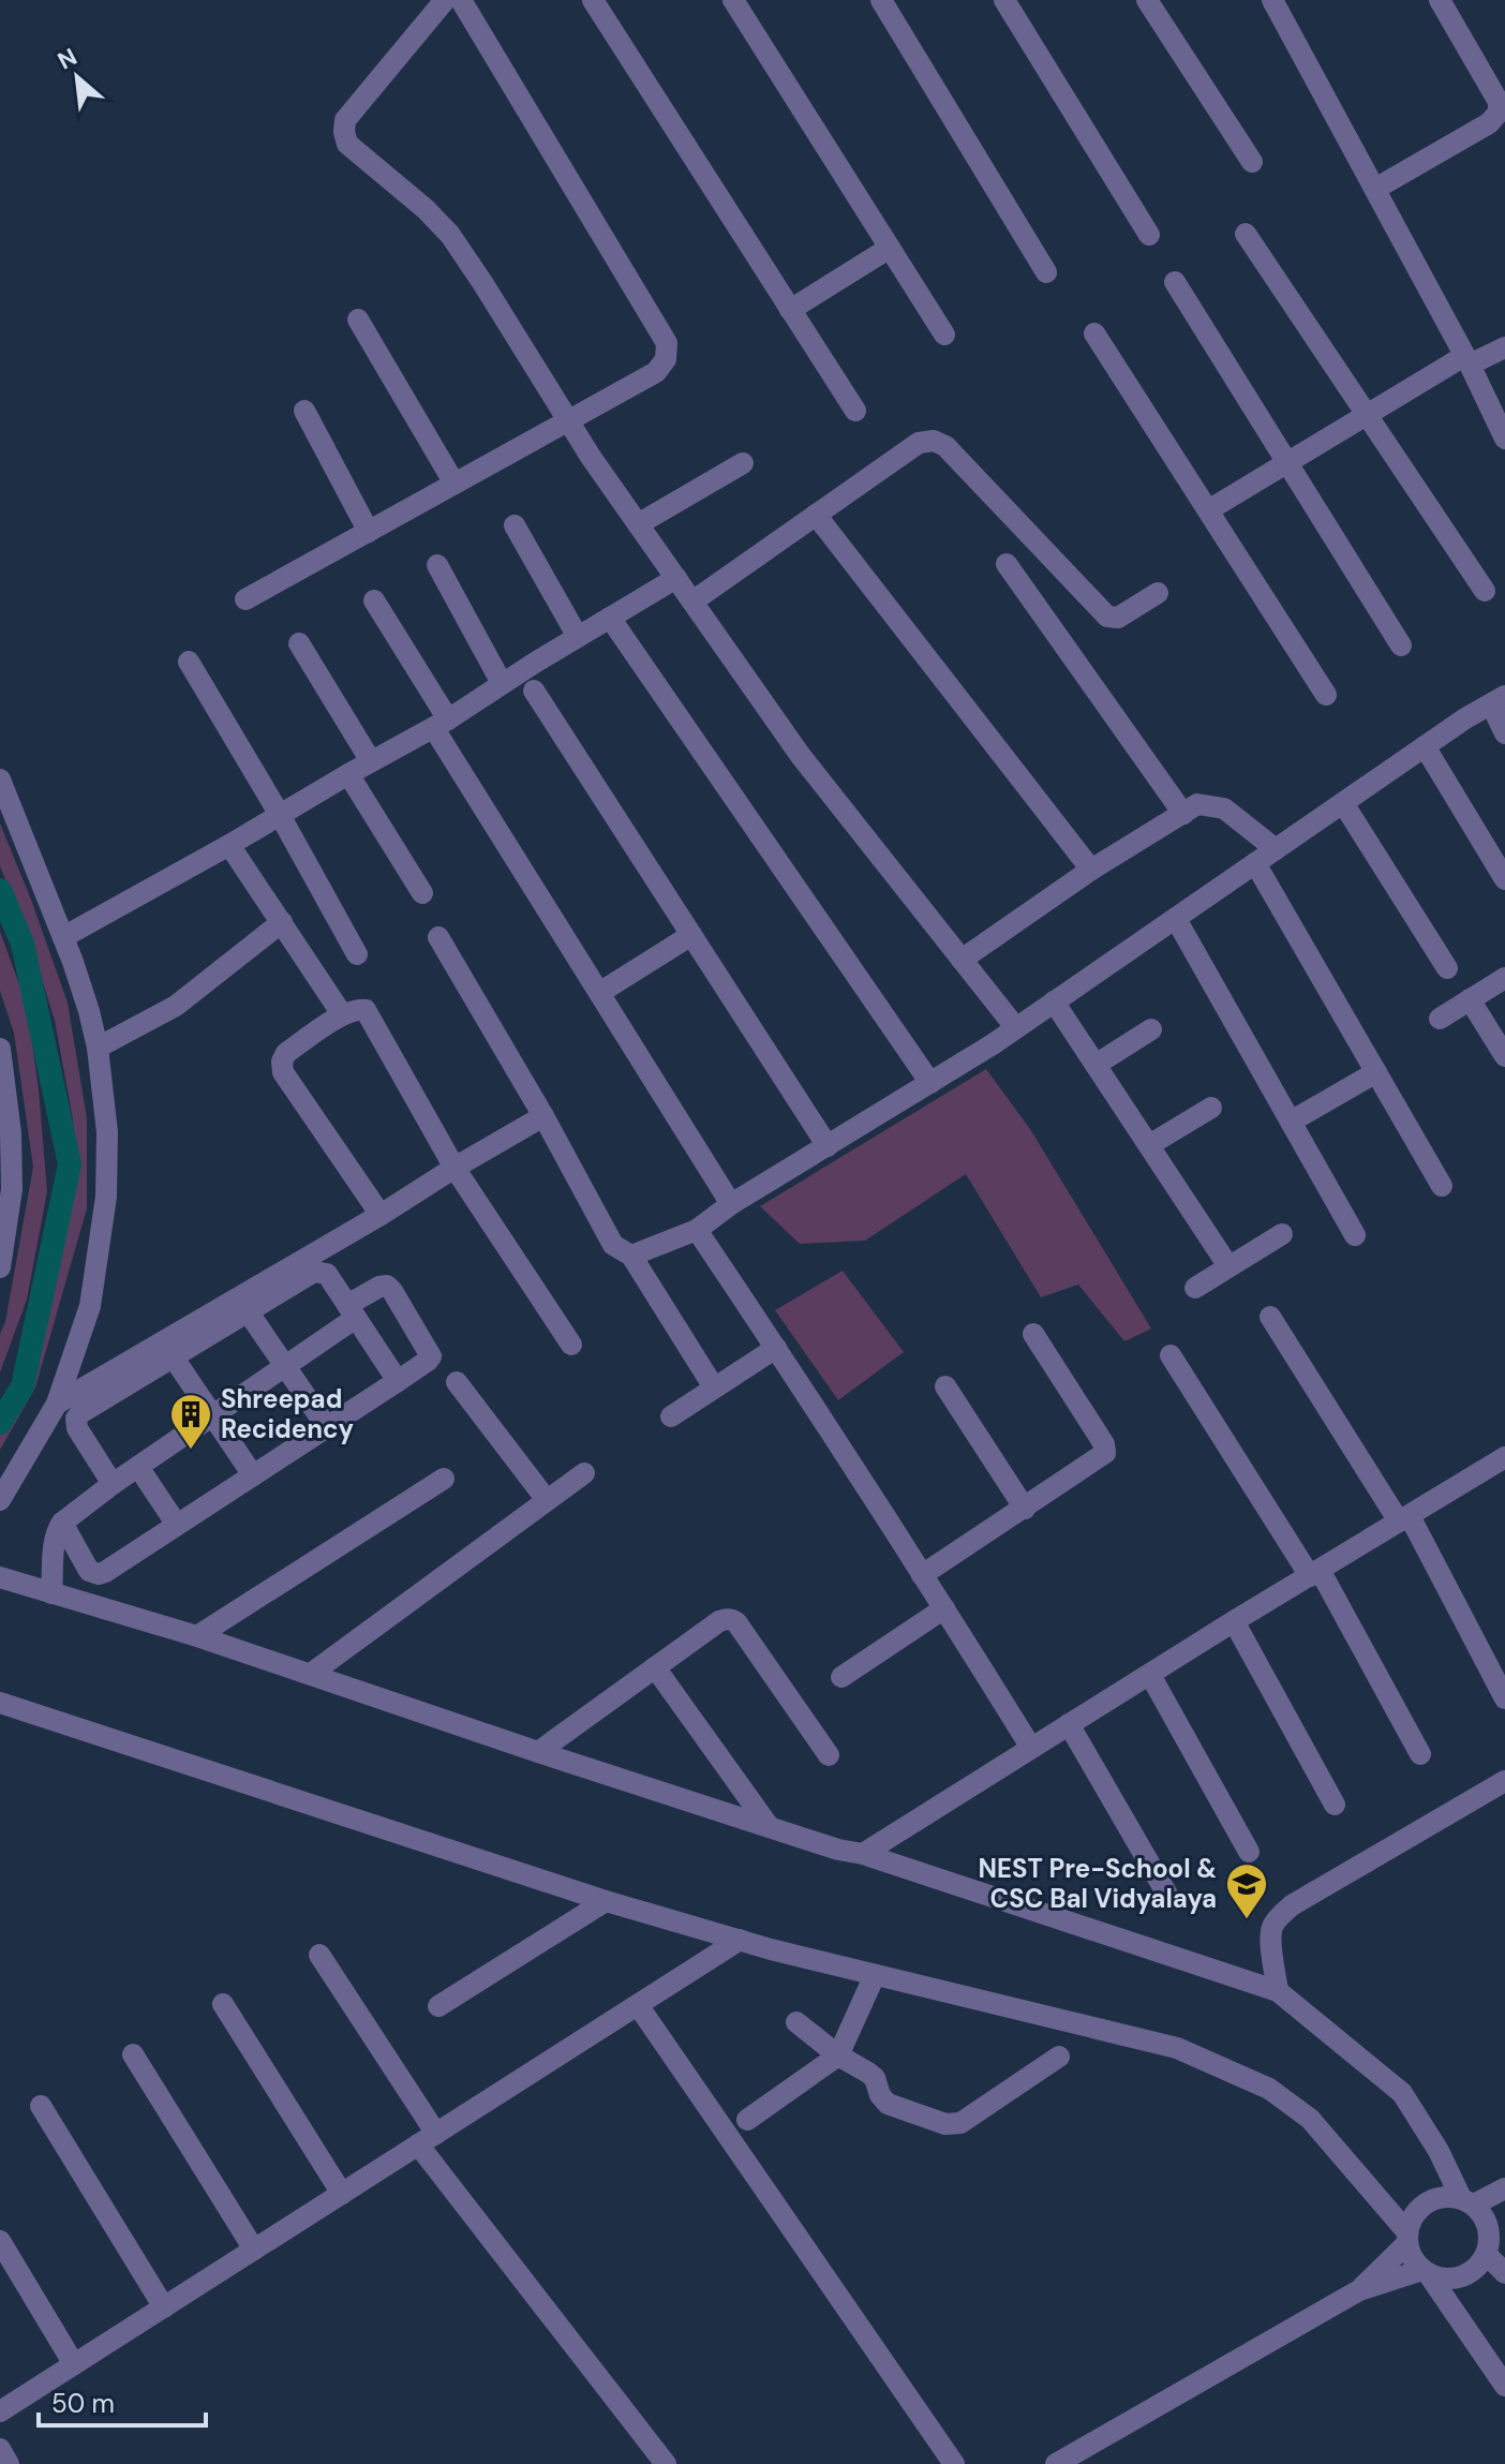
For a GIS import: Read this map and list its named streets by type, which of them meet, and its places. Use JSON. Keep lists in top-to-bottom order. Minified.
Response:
{"places":{"building":["Shreepad Recidency"],"school or university":["NEST Pre-School & CSC Bal Vidyalaya"]},"scale_bar":"50 m","north":"top left"}
